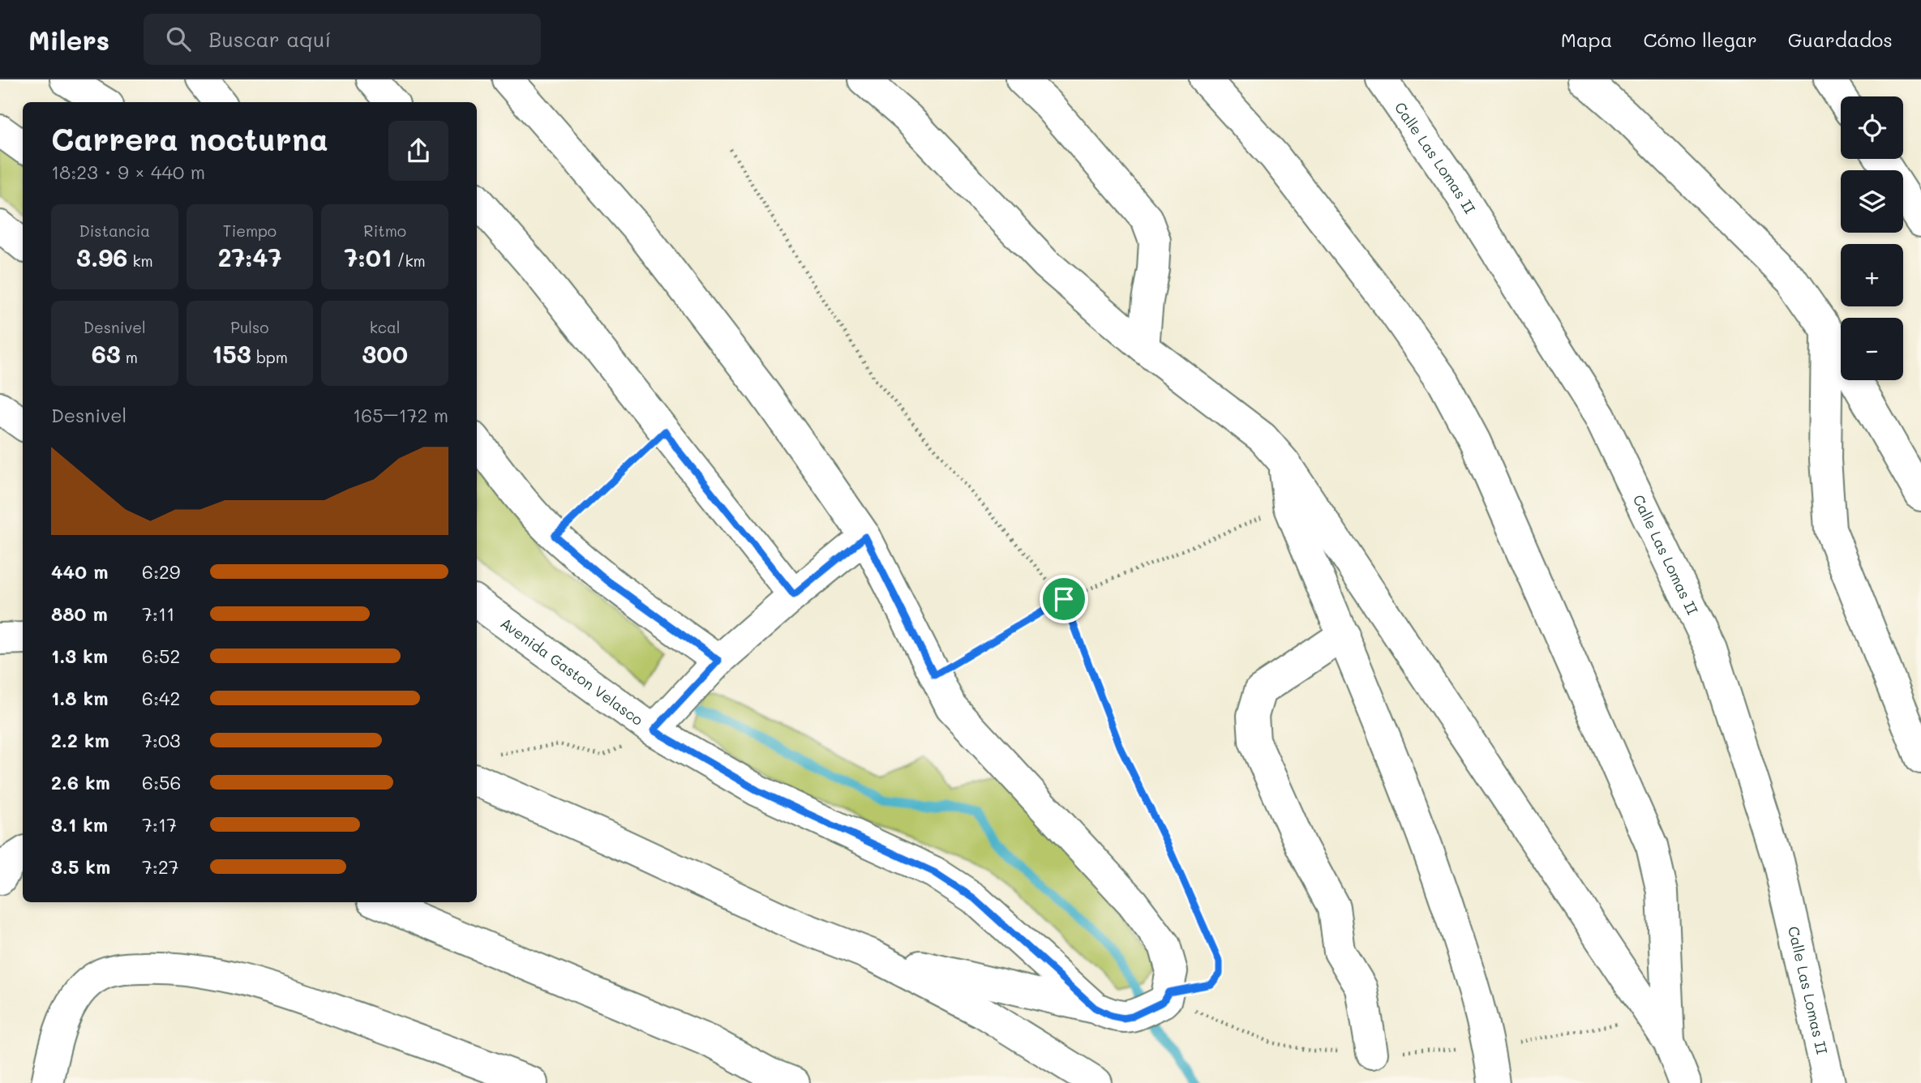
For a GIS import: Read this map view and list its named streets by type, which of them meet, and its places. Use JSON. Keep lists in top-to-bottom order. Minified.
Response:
{"streets":{"street":["Calle Las Lomas II","Avenida Gaston Velasco"]},"page":{"header":"Milers","search":"Buscar aquí","nav":["Mapa","Cómo llegar","Guardados"],"map_buttons":["+","−"],"heading":["Carrera nocturna","18:23 · 9 × 440 m"],"stats":[["Distancia","3.96 km"],["Tiempo","27:47"],["Ritmo","7:01 /km"],["Desnivel","63 m"],["Pulso","153 bpm"],["kcal","300"]],"chart":["Desnivel","165–172 m"],"list":[{"name":"440 m","note":"6:29"},{"name":"880 m","note":"7:11"},{"name":"1.3 km","note":"6:52"},{"name":"1.8 km","note":"6:42"},{"name":"2.2 km","note":"7:03"},{"name":"2.6 km","note":"6:56"},{"name":"3.1 km","note":"7:17"},{"name":"3.5 km","note":"7:27"}]}}
